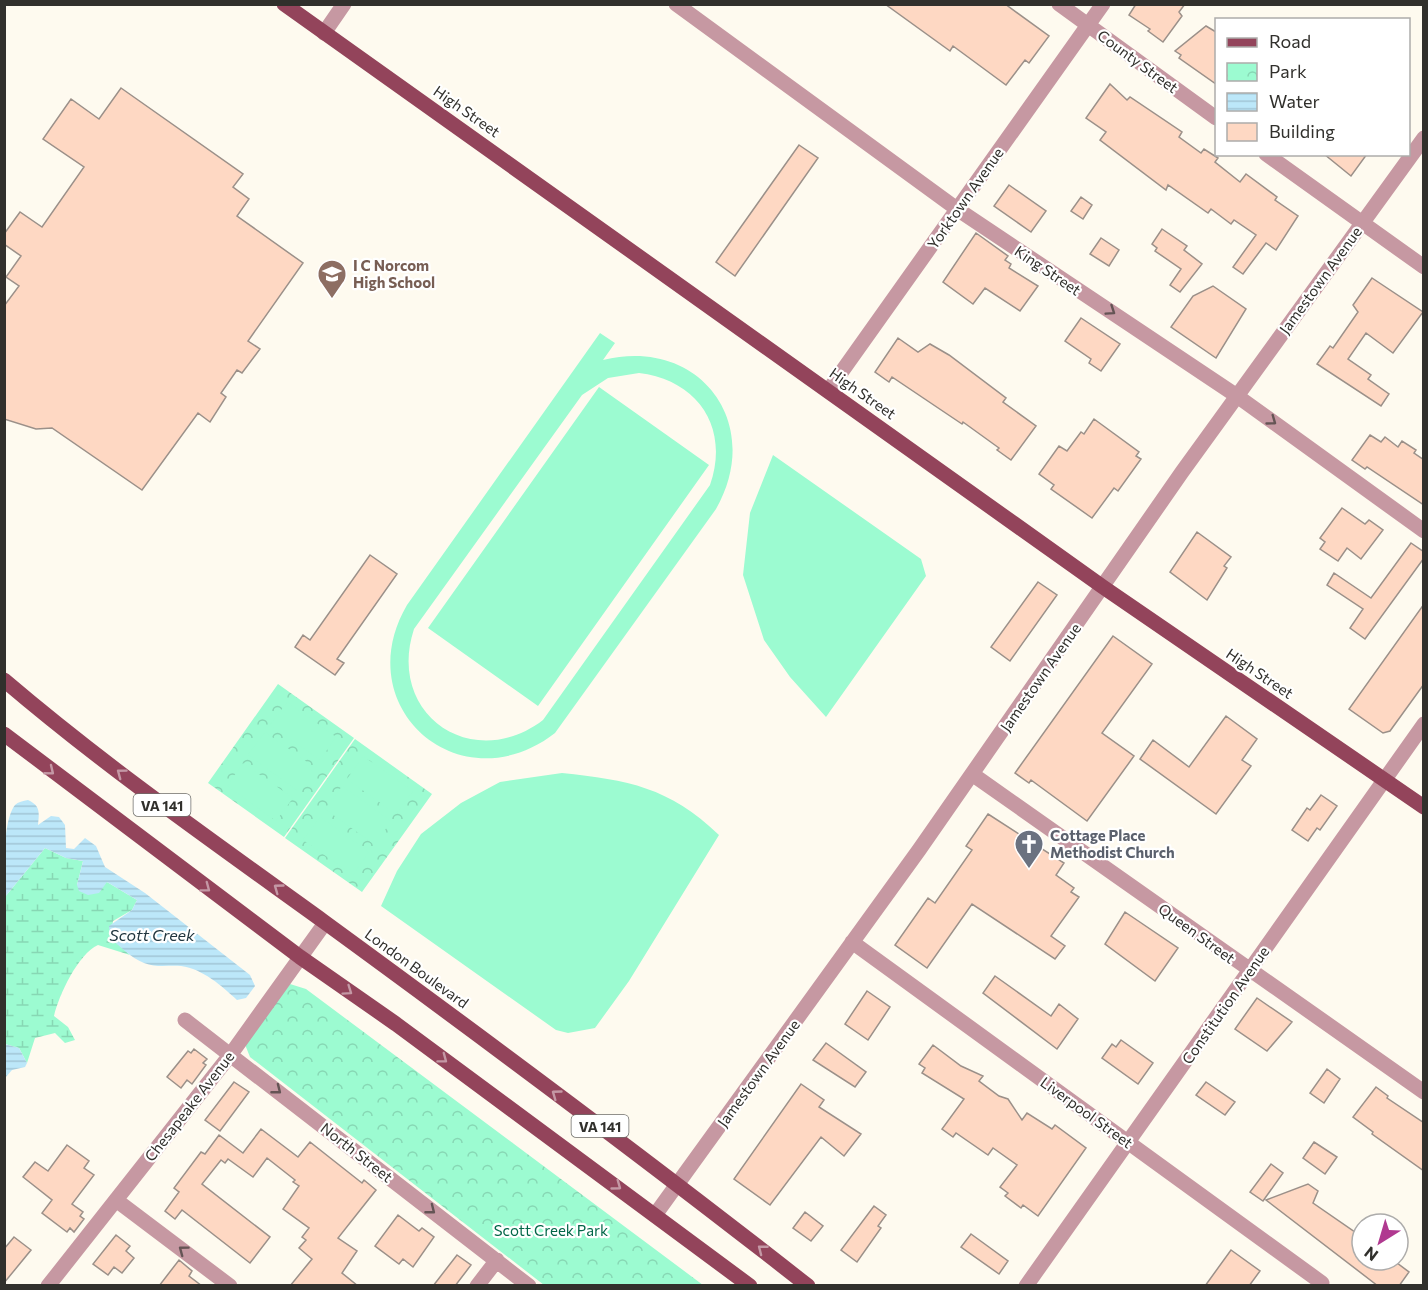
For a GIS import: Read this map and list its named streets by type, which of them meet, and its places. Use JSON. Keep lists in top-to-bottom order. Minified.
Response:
{"streets":{"main road":["High Street","VA 141","London Boulevard"],"street":["County Street","Yorktown Avenue","King Street","Jamestown Avenue","Queen Street","Constitution Avenue","Chesapeake Avenue","Liverpool Street","North Street"]},"crossings":[["County Street","Yorktown Avenue"],["High Street","Yorktown Avenue"],["High Street","Jamestown Avenue"],["High Street","Constitution Avenue"],["Yorktown Avenue","King Street"],["King Street","Jamestown Avenue"],["Jamestown Avenue","VA 141"],["Jamestown Avenue","Queen Street"],["Jamestown Avenue","London Boulevard"],["Jamestown Avenue","Liverpool Street"],["VA 141","Chesapeake Avenue"],["Queen Street","Constitution Avenue"],["London Boulevard","Chesapeake Avenue"],["Constitution Avenue","Liverpool Street"],["Chesapeake Avenue","North Street"]],"one_way":["King Street","North Street"],"water":["Scott Creek"],"parks":["Scott Creek Park"],"places":{"school or university":["I C Norcom High School"],"church":["Cottage Place Methodist Church"]},"legend":["Road","Park","Water","Building"],"north":"bottom left"}
